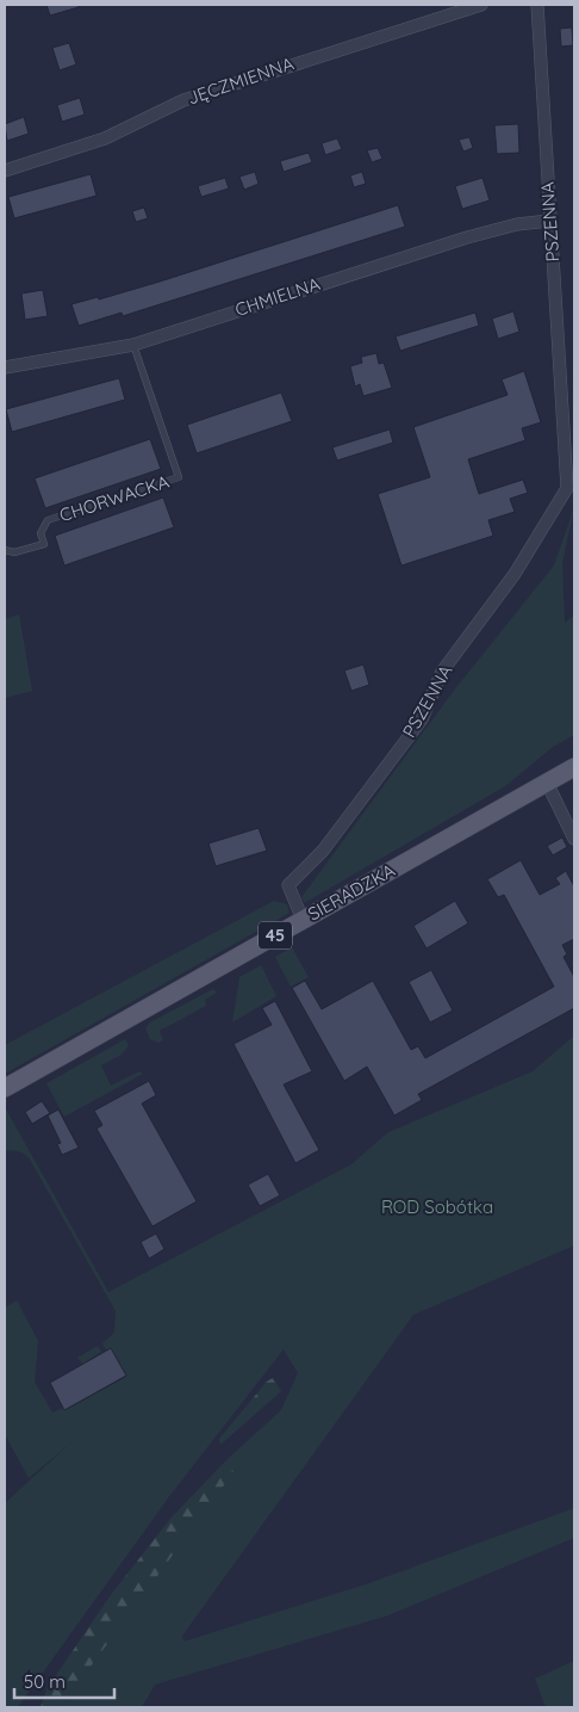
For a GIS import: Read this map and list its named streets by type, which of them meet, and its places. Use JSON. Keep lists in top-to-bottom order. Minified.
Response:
{"streets":{"main road":["SIERADZKA","45"],"street":["JĘCZMIENNA","PSZENNA","CHMIELNA"],"lane":["CHORWACKA"]},"crossings":[["PSZENNA","CHMIELNA"],["PSZENNA","SIERADZKA"],["CHMIELNA","CHORWACKA"]],"parks":["ROD Sobótka"],"scale_bar":"50 m"}
